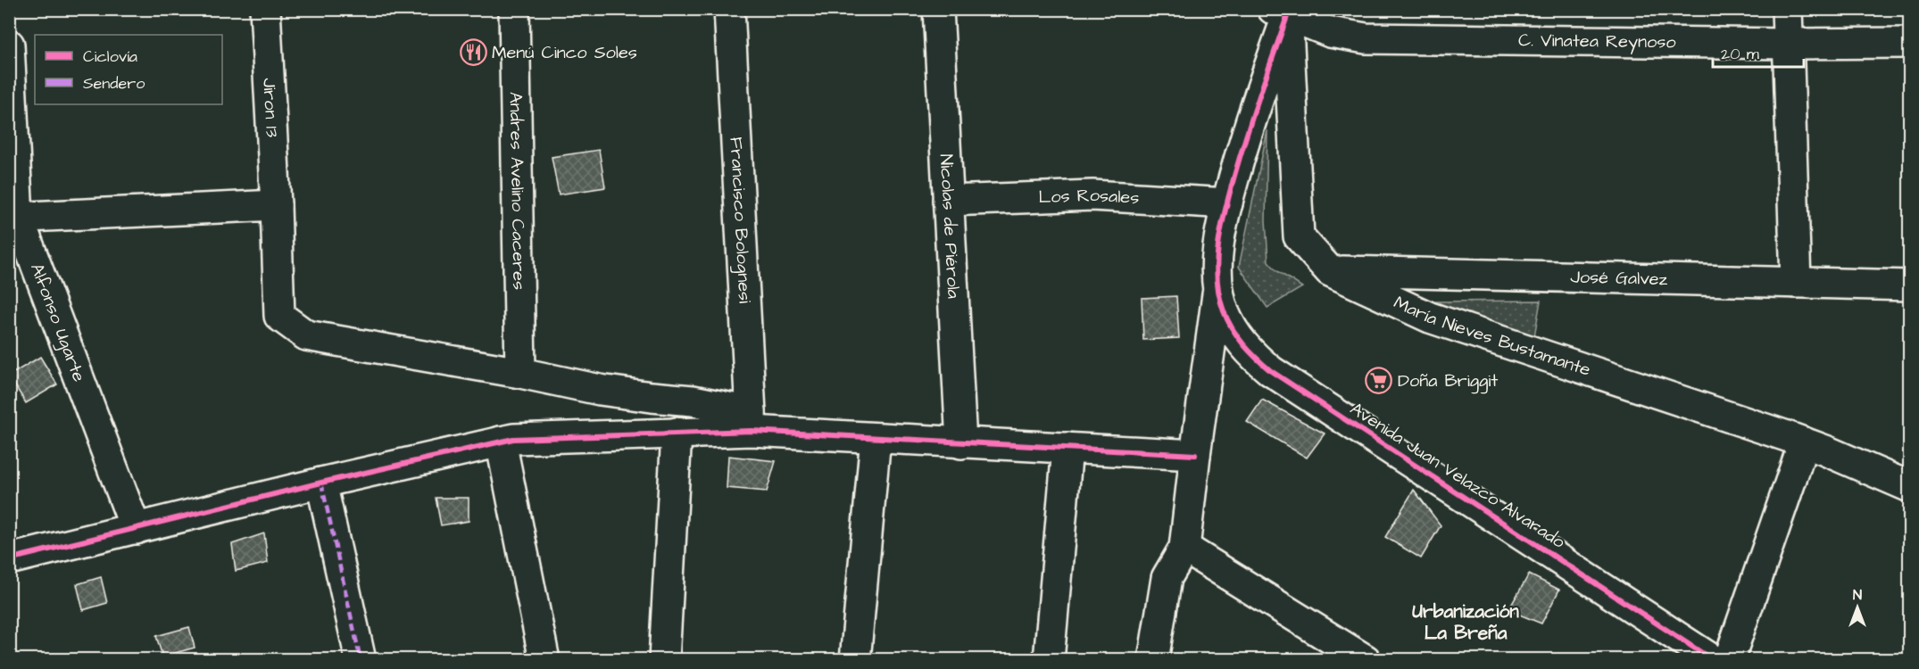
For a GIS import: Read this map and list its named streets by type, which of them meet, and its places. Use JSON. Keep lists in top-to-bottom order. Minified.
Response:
{"streets":{"street":["C. Vinatea Reynoso","Jiron 13","Andres Avelino Caceres","Los Rosales","Francisco Bolognesi","Nicolas de Piérola","José Galvez","Alfonso Ugarte","María Nieves Bustamante","Avenida Juan Velazco Alvarado"]},"crossings":[["C. Vinatea Reynoso","María Nieves Bustamante"],["Jiron 13","Andres Avelino Caceres"],["Los Rosales","Nicolas de Piérola"],["José Galvez","María Nieves Bustamante"]],"districts":["Urbanización La Breña"],"places":{"restaurant":["Menú Cinco Soles"],"supermarket":["Doña Briggit"]},"legend":["Ciclovía","Sendero"],"scale_bar":"20 m","north":"top"}
